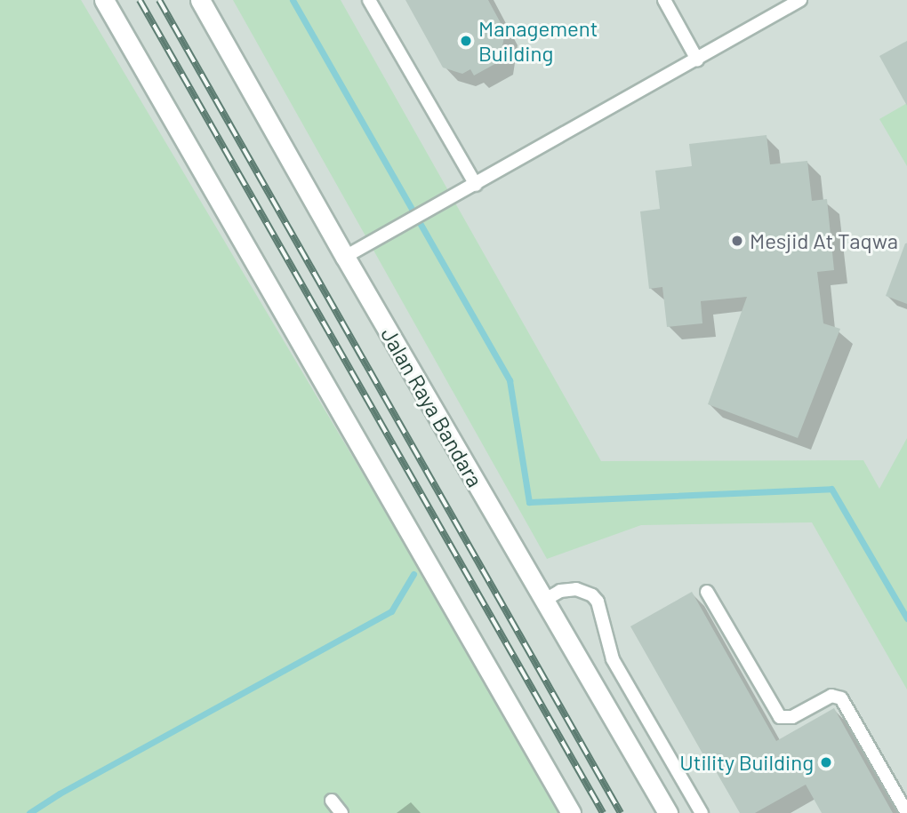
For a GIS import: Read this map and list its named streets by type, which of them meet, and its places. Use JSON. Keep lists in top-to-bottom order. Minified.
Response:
{"streets":{"street":["Jalan Raya Bandara"]},"places":["Management Building","Mesjid At Taqwa","Utility Building"]}
